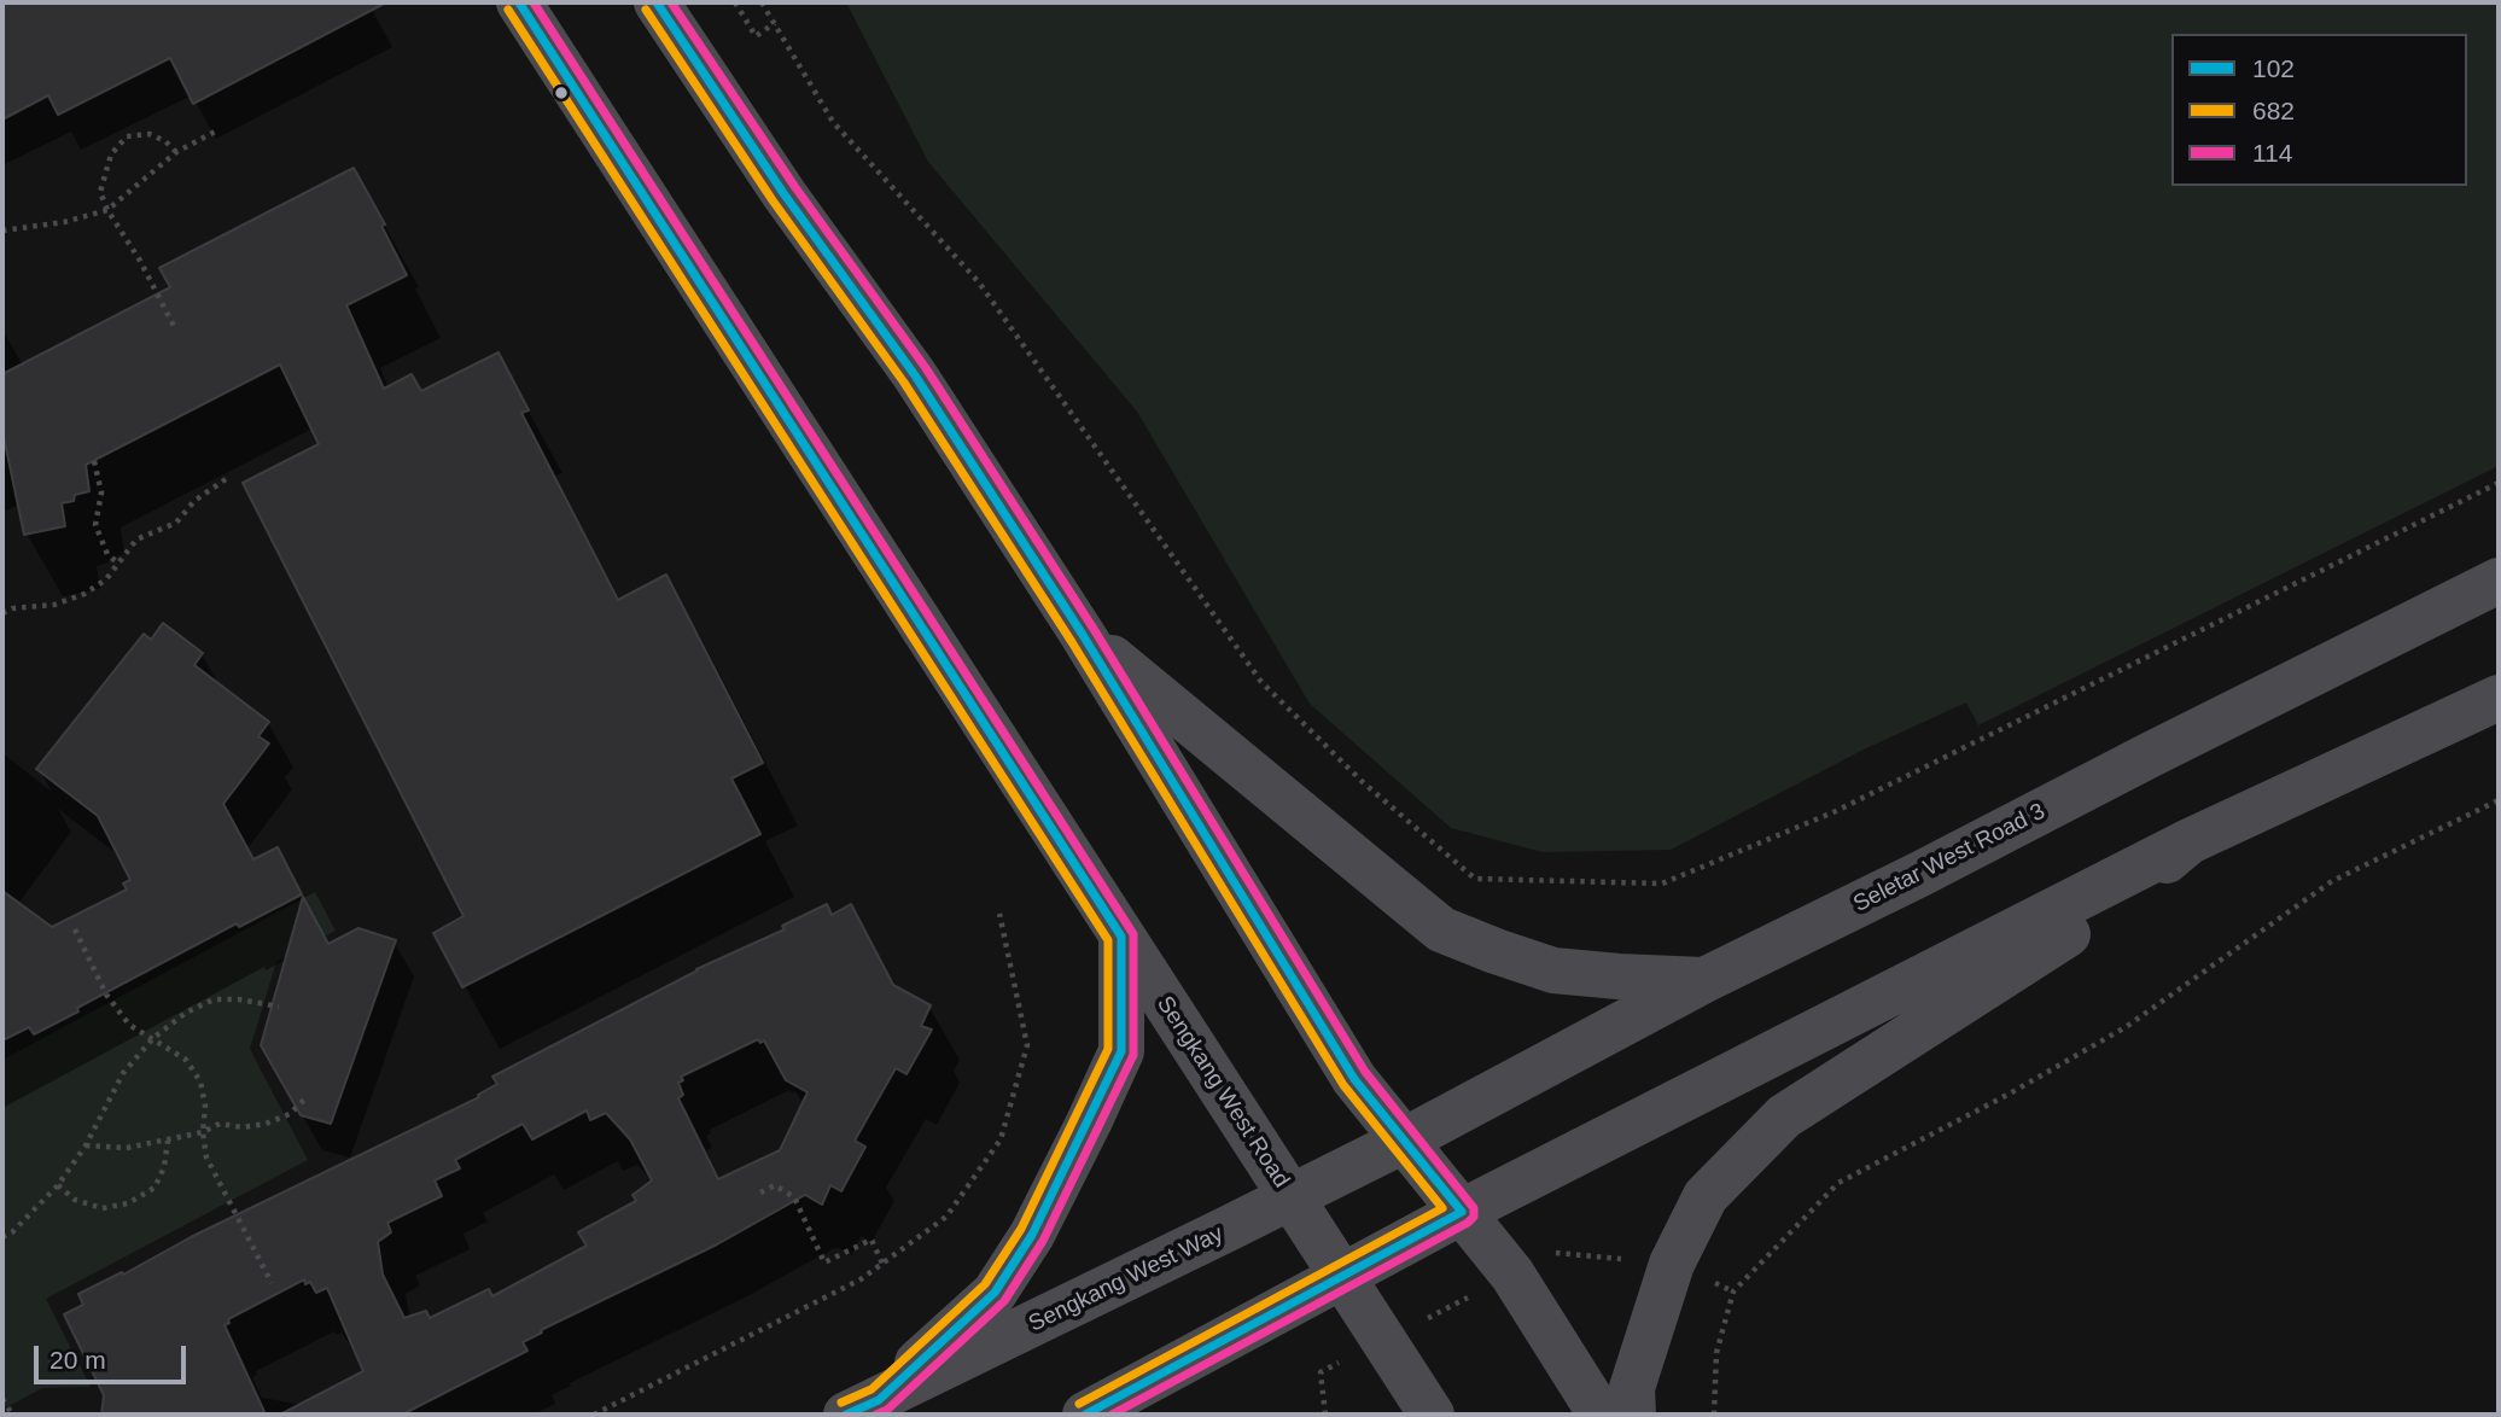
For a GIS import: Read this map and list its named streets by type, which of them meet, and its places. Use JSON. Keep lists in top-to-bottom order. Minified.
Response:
{"streets":{"main road":["Seletar West Road 3","Sengkang West Road","Sengkang West Way"]},"crossings":[["Seletar West Road 3","Sengkang West Way"],["Sengkang West Road","Sengkang West Way"]],"lines":["transit line 102","transit line 114","transit line 682"],"legend":["102","682","114"],"scale_bar":"20 m"}
